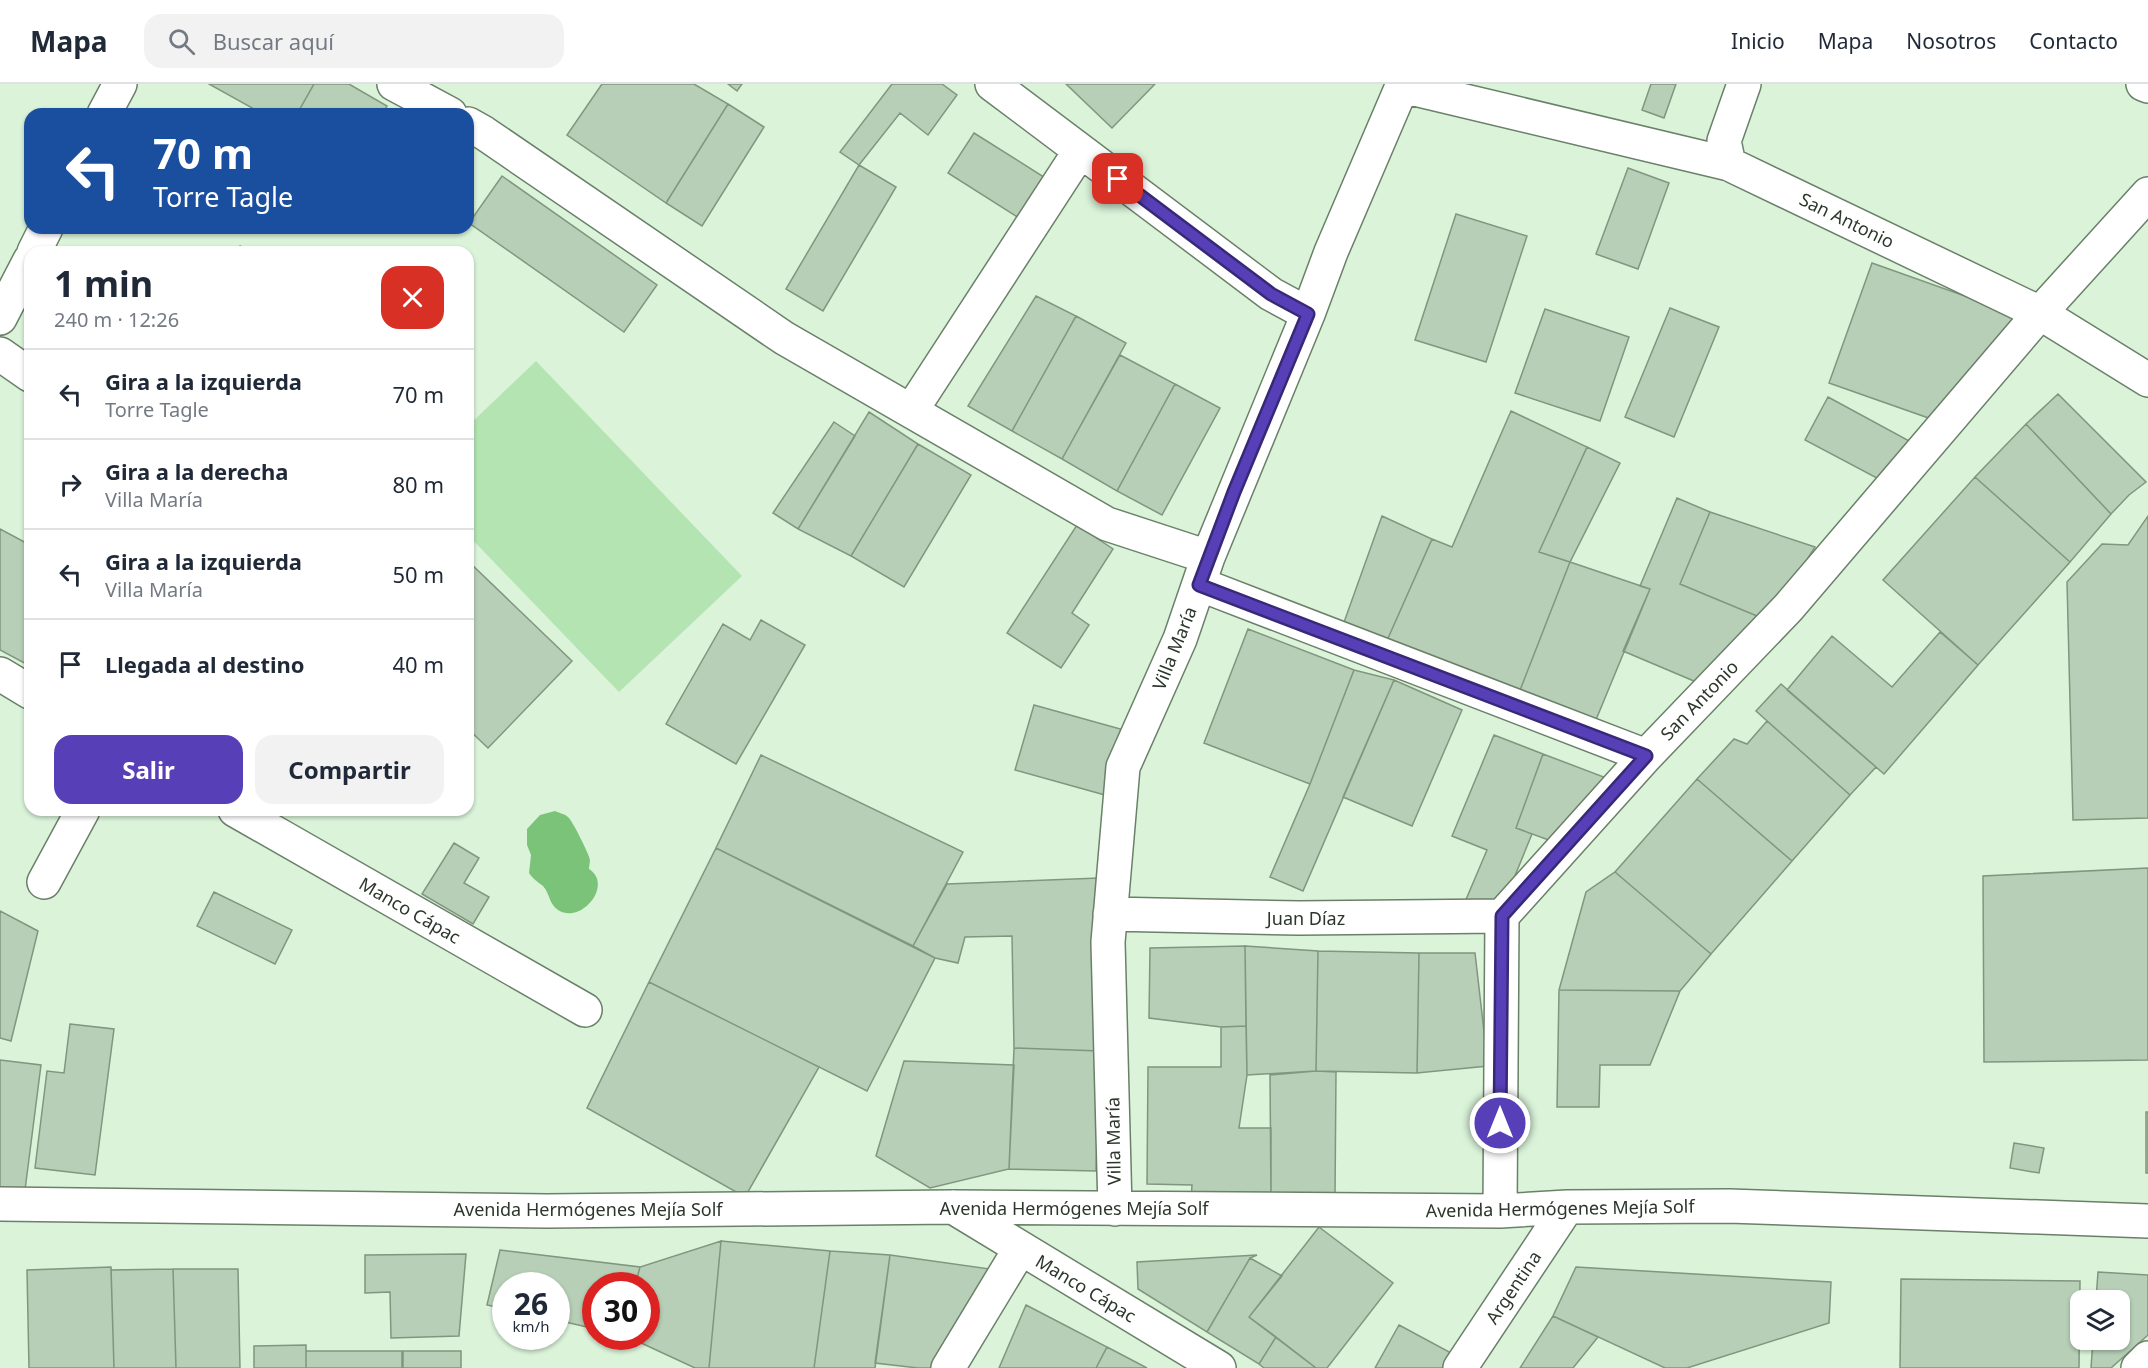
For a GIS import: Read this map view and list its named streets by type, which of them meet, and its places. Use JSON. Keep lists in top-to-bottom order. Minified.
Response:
{"streets":{"street":["San Antonio","Villa María","Manco Cápac","Juan Díaz","Avenida Hermógenes Mejía Solf","Argentina"]},"crossings":[["San Antonio","Villa María"],["San Antonio","Juan Díaz"],["Villa María","Juan Díaz"],["Villa María","Avenida Hermógenes Mejía Solf"],["Manco Cápac","Avenida Hermógenes Mejía Solf"],["Avenida Hermógenes Mejía Solf","Argentina"]],"page":{"header":"Mapa","search":"Buscar aquí","nav":["Inicio","Mapa","Nosotros","Contacto"],"turn":["70 m","Torre Tagle"],"heading":["1 min","240 m · 12:26"],"list":[{"name":"Gira a la izquierda","note":"Torre Tagle","value":"70 m"},{"name":"Gira a la derecha","note":"Villa María","value":"80 m"},{"name":"Gira a la izquierda","note":"Villa María","value":"50 m"},{"name":"Llegada al destino","value":"40 m"}],"buttons":["Salir","Compartir"],"speed":"26 km/h","limit":"30"}}
